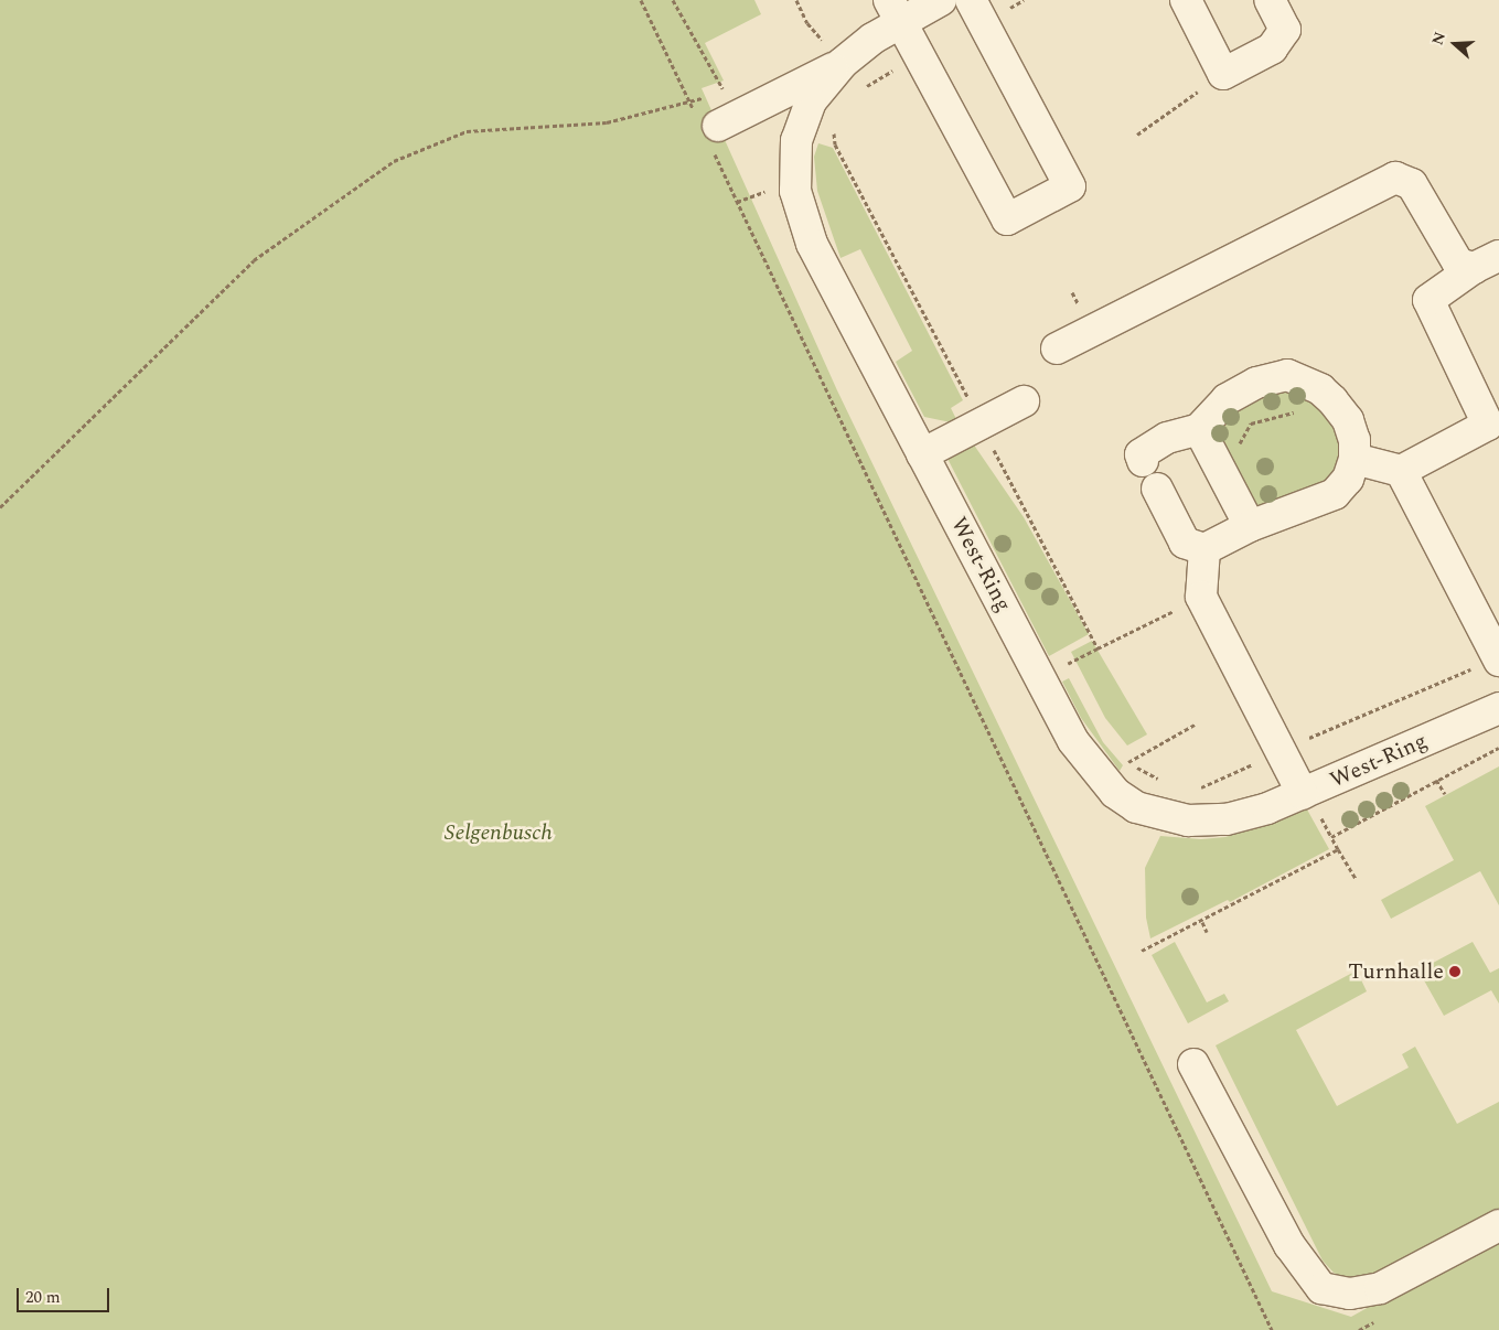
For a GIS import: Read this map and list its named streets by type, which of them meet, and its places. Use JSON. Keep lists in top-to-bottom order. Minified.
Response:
{"streets":{"street":["West-Ring"]},"parks":["Selgenbusch"],"places":["Turnhalle"],"scale_bar":"20 m","north":"left"}
